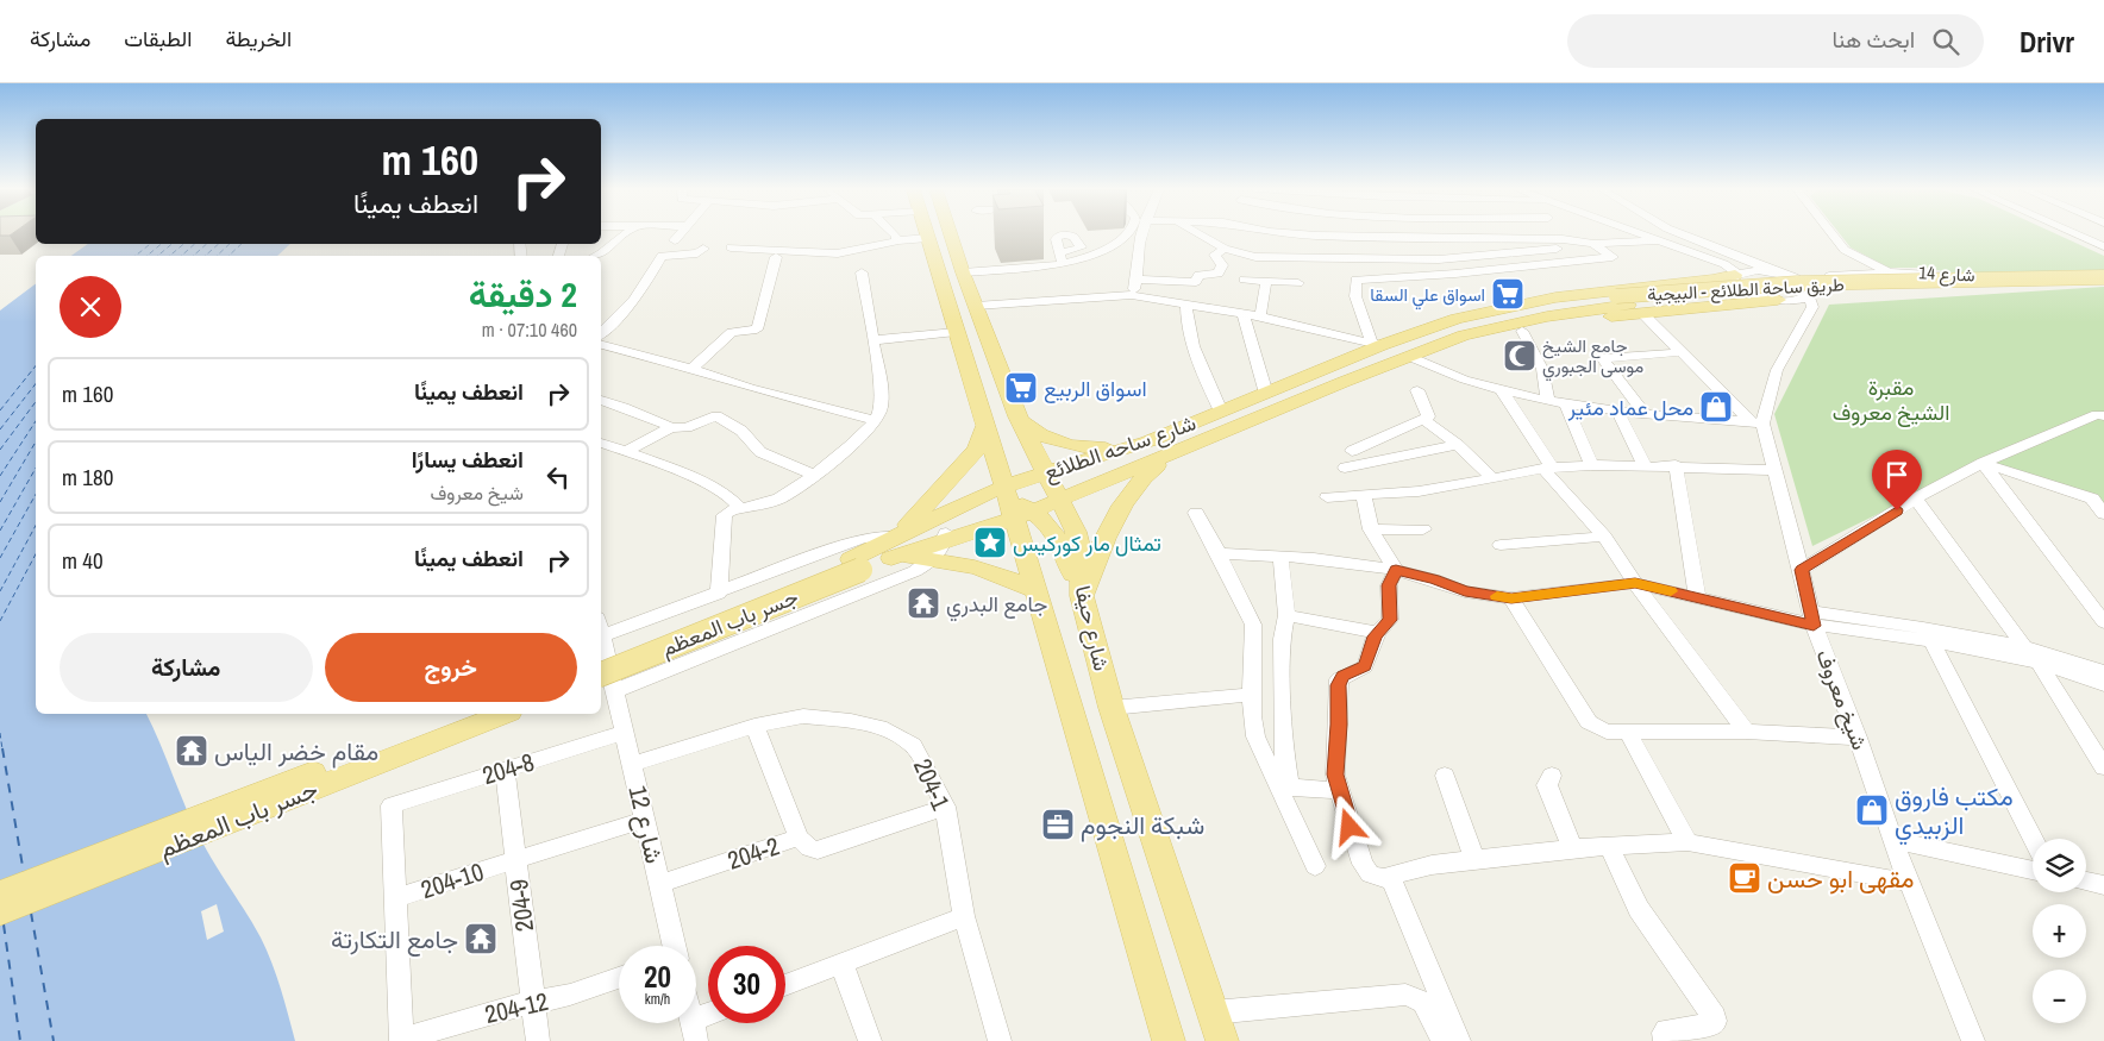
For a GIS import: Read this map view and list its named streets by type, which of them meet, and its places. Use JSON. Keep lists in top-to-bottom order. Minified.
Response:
{"streets":{"main road":["طريق ساحة الطلائع - البيجية","شارع ساحه الطلائع","جسر باب المعظم","شارع حيفا"],"street":["شارع 14","شیخ معروف","204-8","204-1","شارع 12","204-2","204-10","204-9","204-12"]},"crossings":[["طريق ساحة الطلائع - البيجية","شارع ساحه الطلائع"],["شارع ساحه الطلائع","شارع حيفا"],["جسر باب المعظم","شارع 12"],["204-8","شارع 12"],["204-8","204-10"],["204-8","204-9"],["204-1","شارع 12"],["204-1","204-2"],["شارع 12","204-2"],["شارع 12","204-10"],["204-10","204-9"],["204-9","204-12"]],"parks":["مقبرة الشيخ معروف"],"places":{"supermarket":["اسواق علي السقا","اسواق الربيع"],"mosque":["جامع الشيخ موسى الجبوري"],"shop":["محل عماد مئير","مكتب فاروق الزبيدي"],"place":["تمثال مار كوركيس"],"temple":["جامع البدري","مقام خضر الياس","جامع التكارتة"],"office":["شبكة النجوم"],"cafe":["مقهى ابو حسن"]},"page":{"header":"Drivr","search":"ابحث هنا","nav":["الخريطة","الطبقات","مشاركة"],"turn":["160 m","انعطف يمينًا"],"heading":["2 دقيقة","460 m · 07:10"],"list":[{"name":"انعطف يمينًا","value":"160 m"},{"name":"انعطف يسارًا","note":"شیخ معروف","value":"180 m"},{"name":"انعطف يمينًا","value":"40 m"}],"buttons":["خروج","مشاركة"],"map_buttons":["+","−"],"speed":"20 km/h","limit":"30"}}
